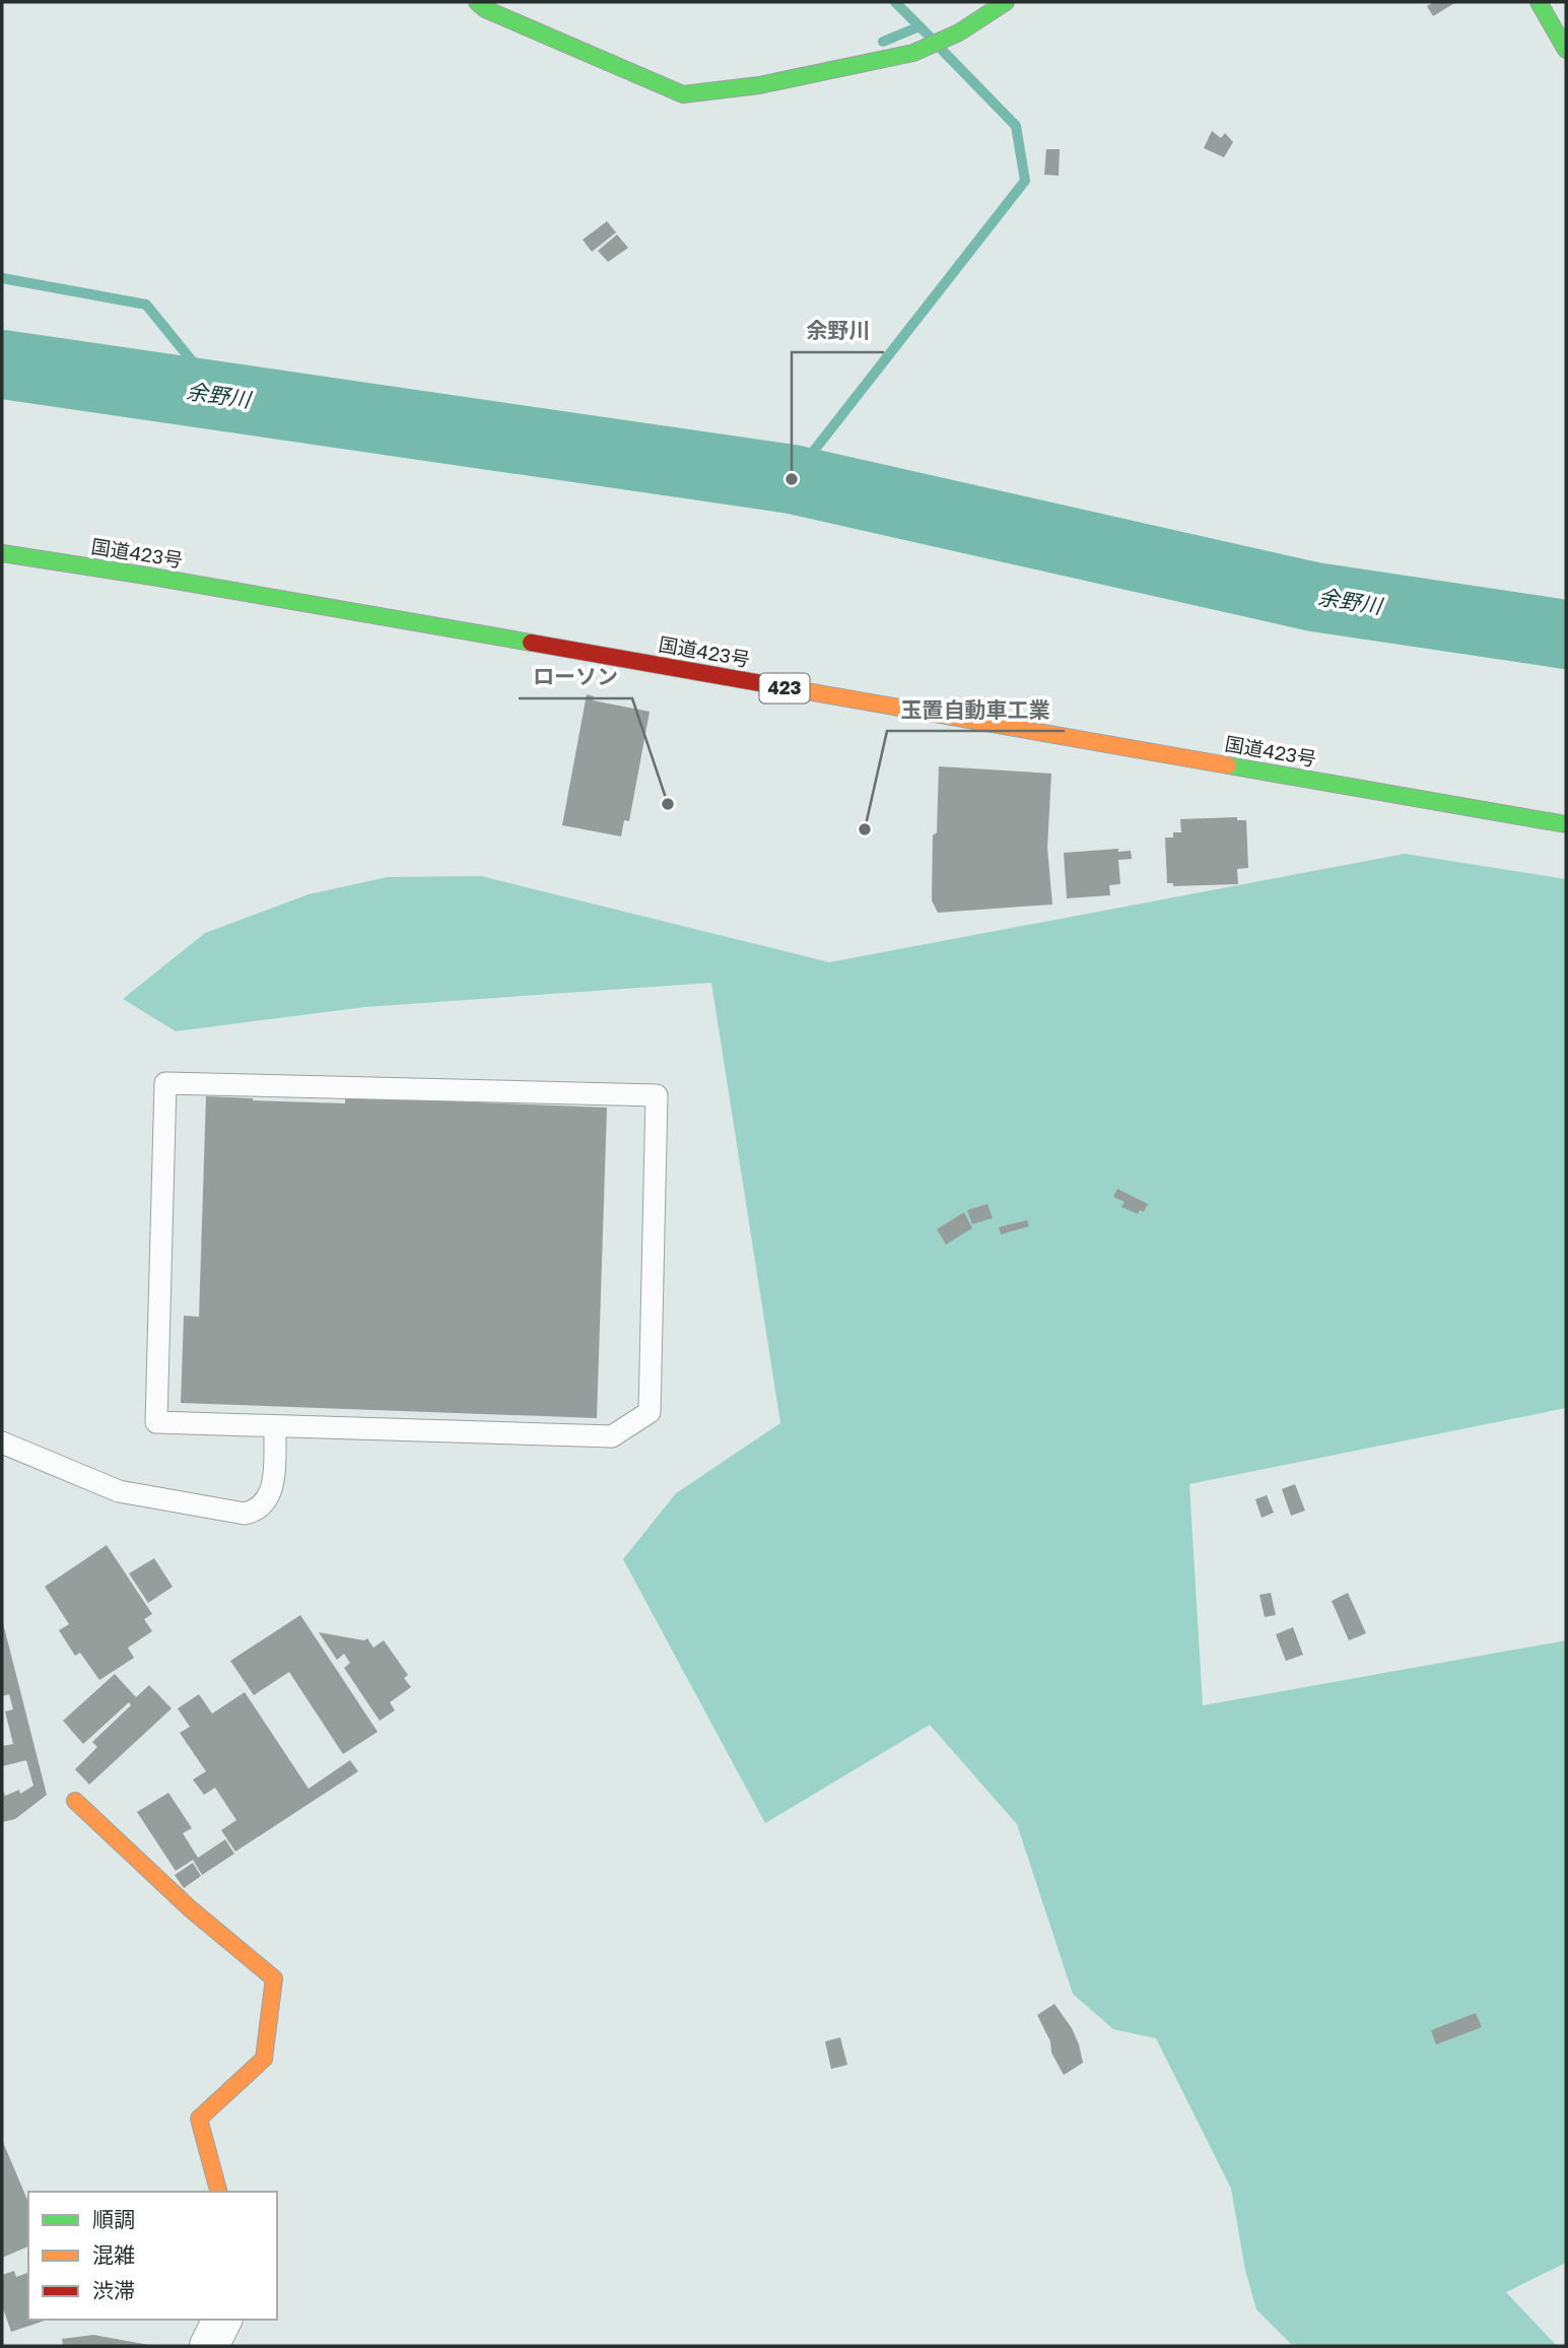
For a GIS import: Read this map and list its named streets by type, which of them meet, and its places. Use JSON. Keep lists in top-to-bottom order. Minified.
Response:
{"streets":{"main road":["国道423号","423"]},"water":["余野川"],"places":["余野川","ローソン","玉置自動車工業"],"legend":["順調","混雑","渋滞"]}
